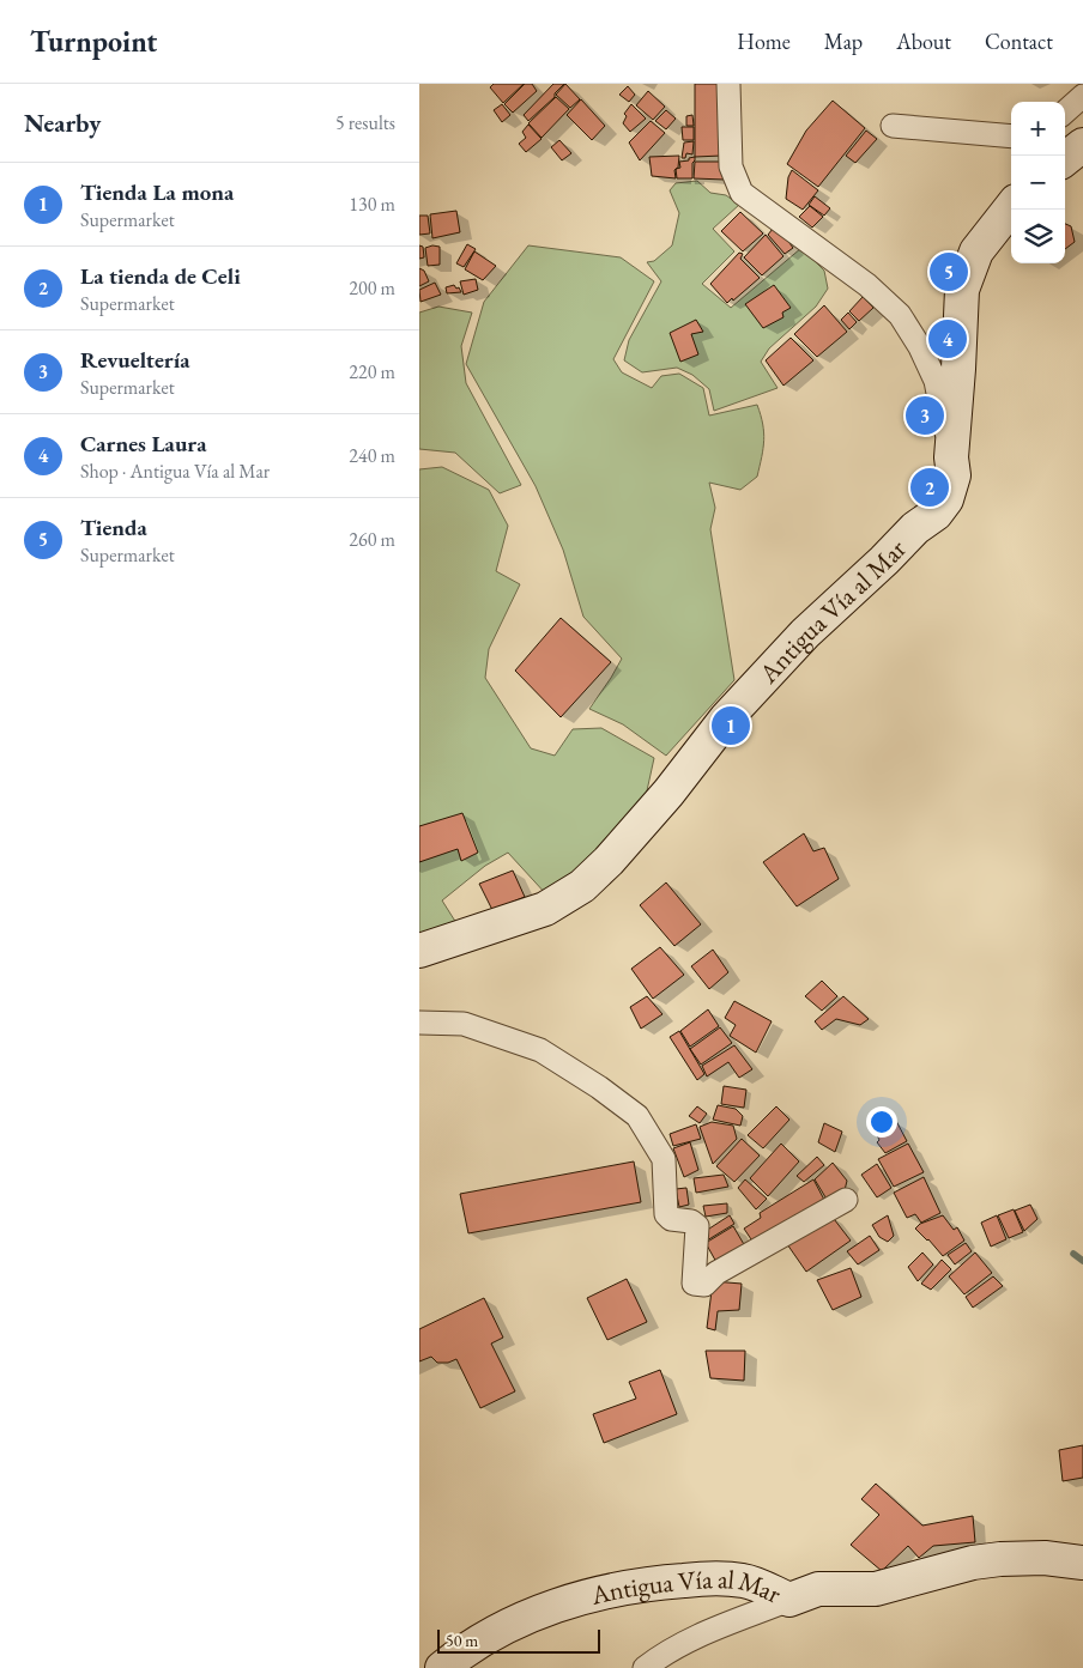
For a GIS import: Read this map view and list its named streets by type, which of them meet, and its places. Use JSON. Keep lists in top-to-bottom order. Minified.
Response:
{"streets":{"main road":["Antigua Vía al Mar"]},"scale_bar":"50 m","page":{"header":"Turnpoint","nav":["Home","Map","About","Contact"],"heading":["Nearby","5 results"],"map_buttons":["+","−"],"list":[{"mark":"1","name":"Tienda La mona","note":"Supermarket","value":"130 m"},{"mark":"2","name":"La tienda de Celi","note":"Supermarket","value":"200 m"},{"mark":"3","name":"Revueltería","note":"Supermarket","value":"220 m"},{"mark":"4","name":"Carnes Laura","note":"Shop · Antigua Vía al Mar","value":"240 m"},{"mark":"5","name":"Tienda","note":"Supermarket","value":"260 m"}],"pins":["5","4","3","2","1"],"scale":"50 m"}}
